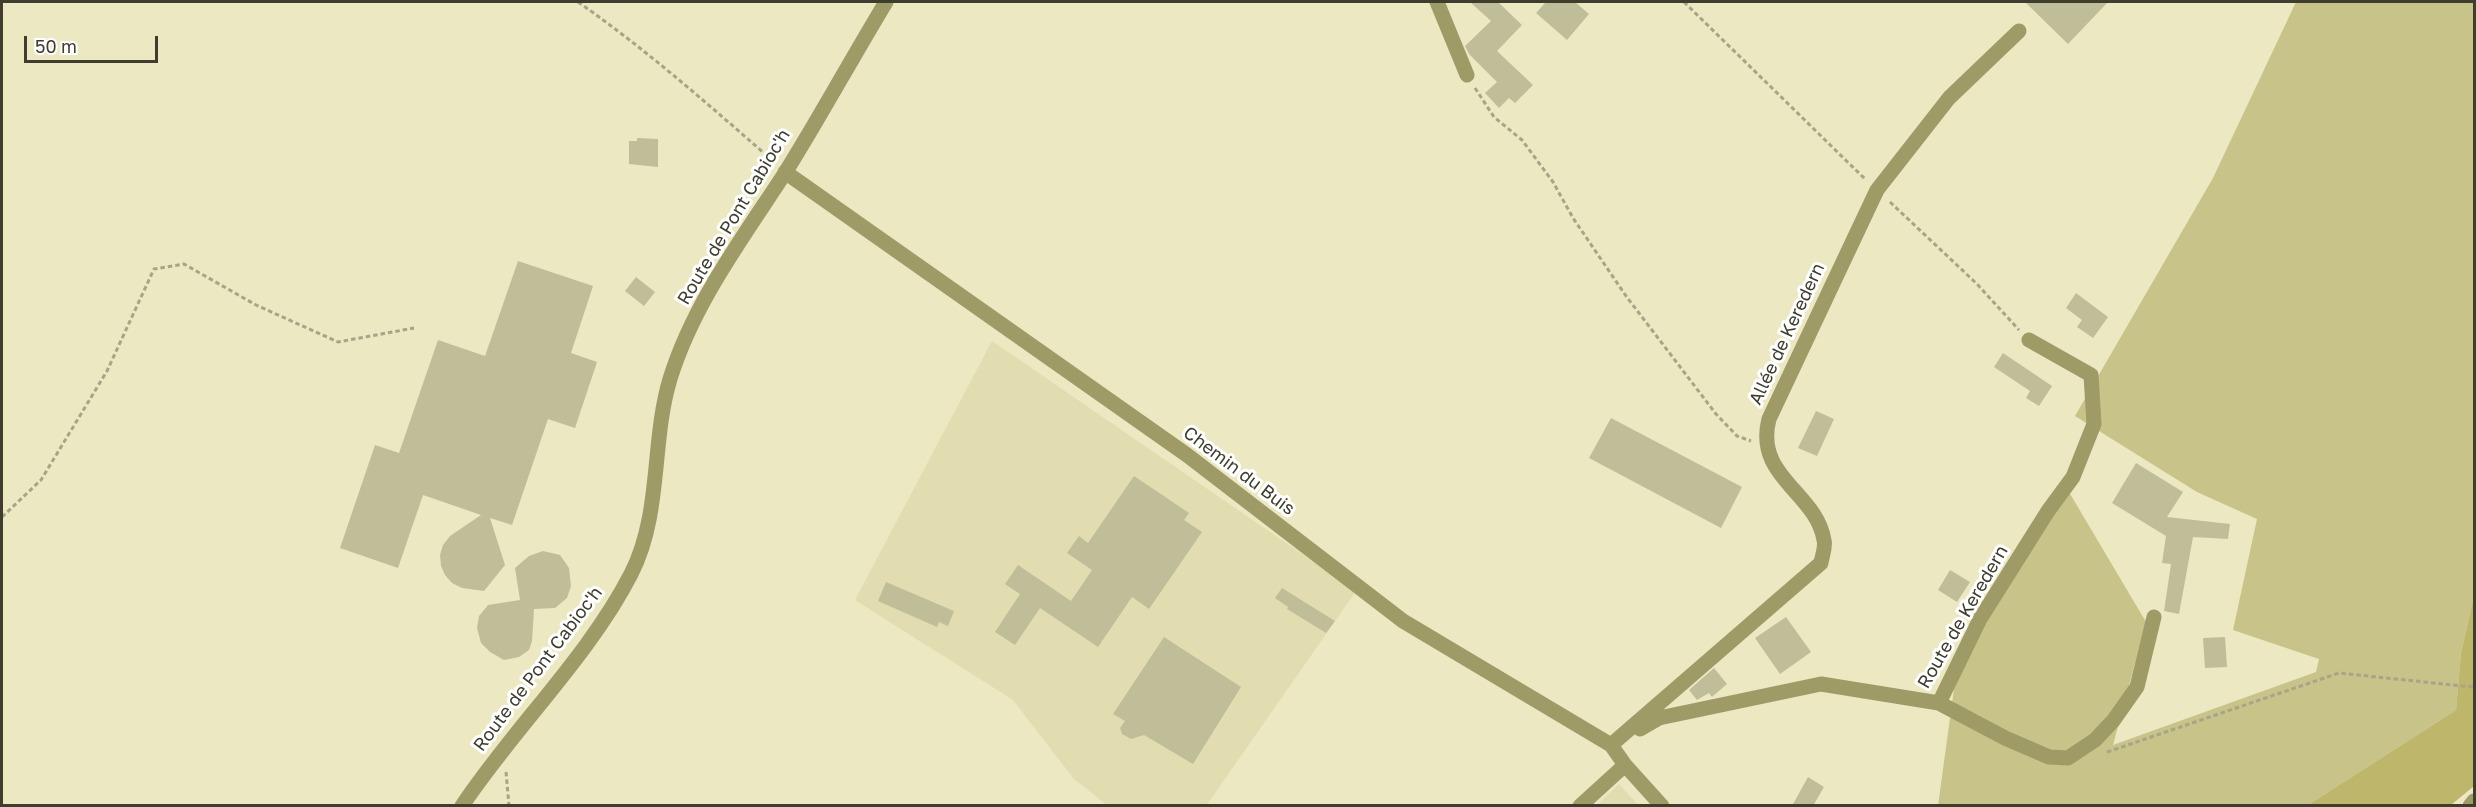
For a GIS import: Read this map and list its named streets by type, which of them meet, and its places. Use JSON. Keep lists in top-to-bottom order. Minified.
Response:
{"streets":{"street":["Route de Pont Cabioc'h","Allée de Keredern","Chemin du Buis","Route de Keredern"]},"crossings":[["Route de Pont Cabioc'h","Chemin du Buis"],["Chemin du Buis","Route de Keredern"]],"scale_bar":"50 m"}
